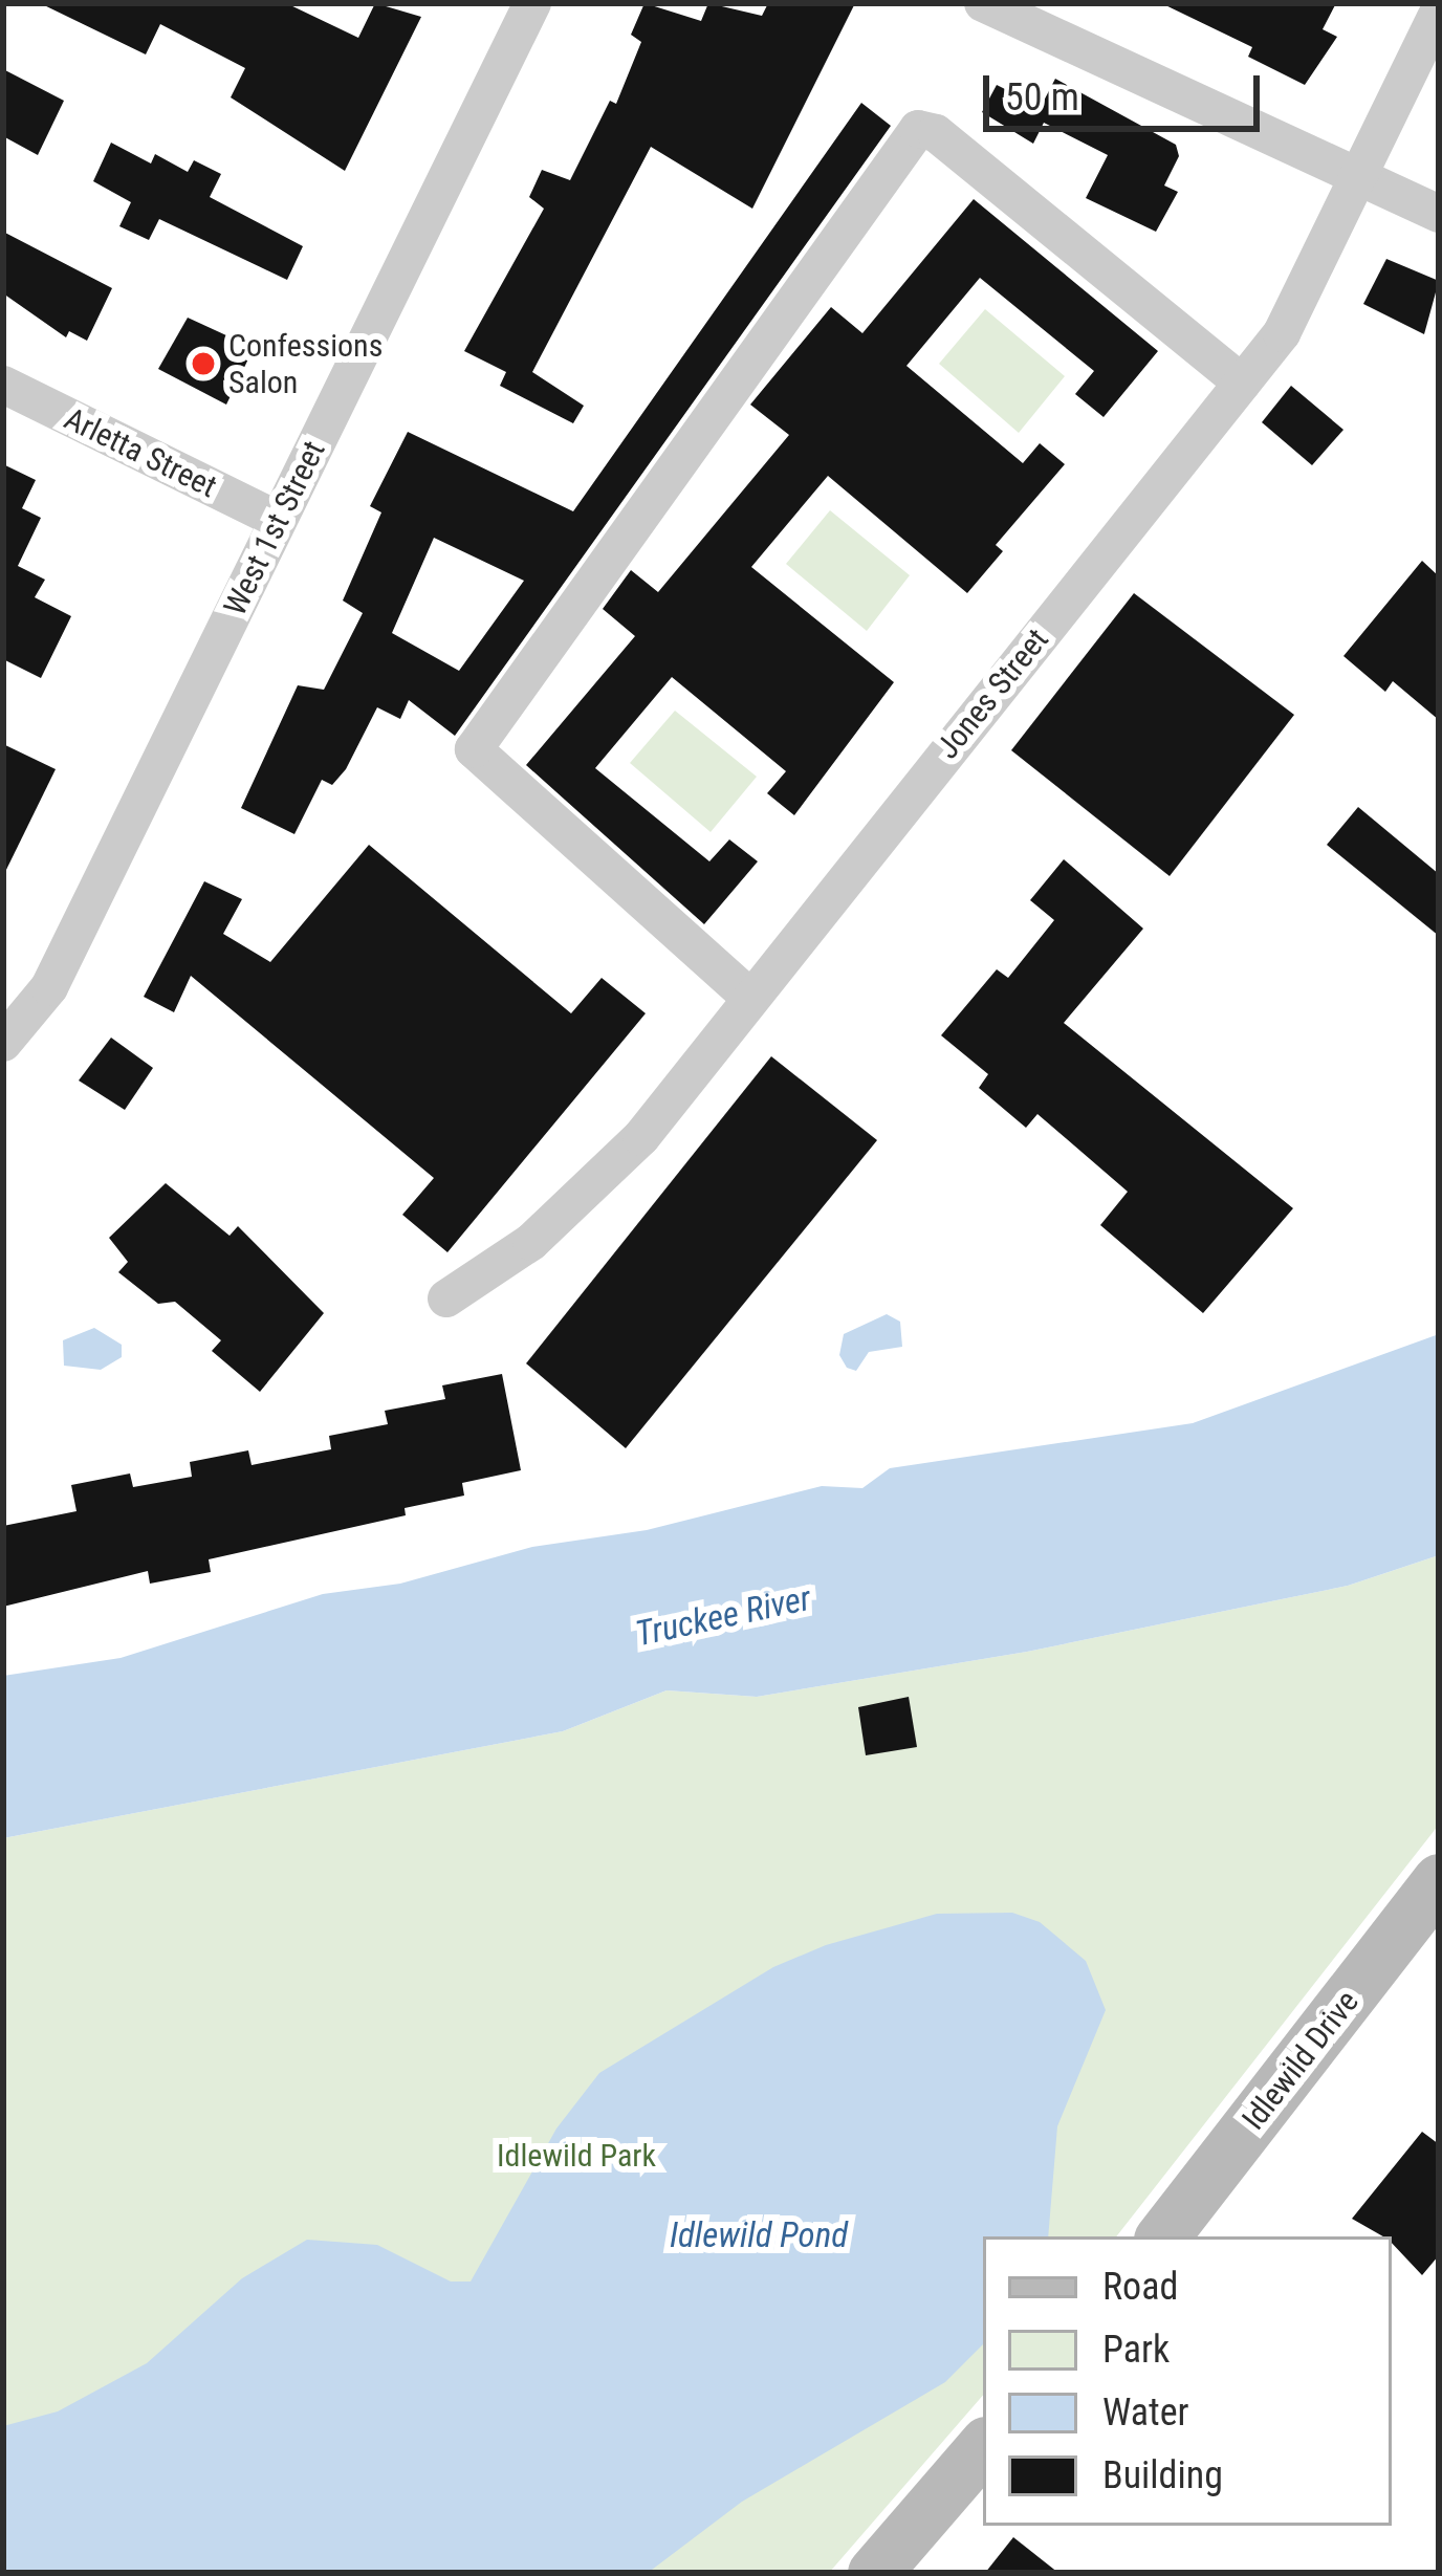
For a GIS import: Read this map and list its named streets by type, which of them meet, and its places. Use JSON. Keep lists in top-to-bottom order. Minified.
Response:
{"streets":{"street":["Arletta Street","West 1st Street","Jones Street","Idlewild Drive"]},"crossings":[["Arletta Street","West 1st Street"]],"water":["Truckee River","Idlewild Pond"],"parks":["Idlewild Park"],"places":["Confessions Salon"],"legend":["Road","Park","Water","Building"],"scale_bar":"50 m"}
